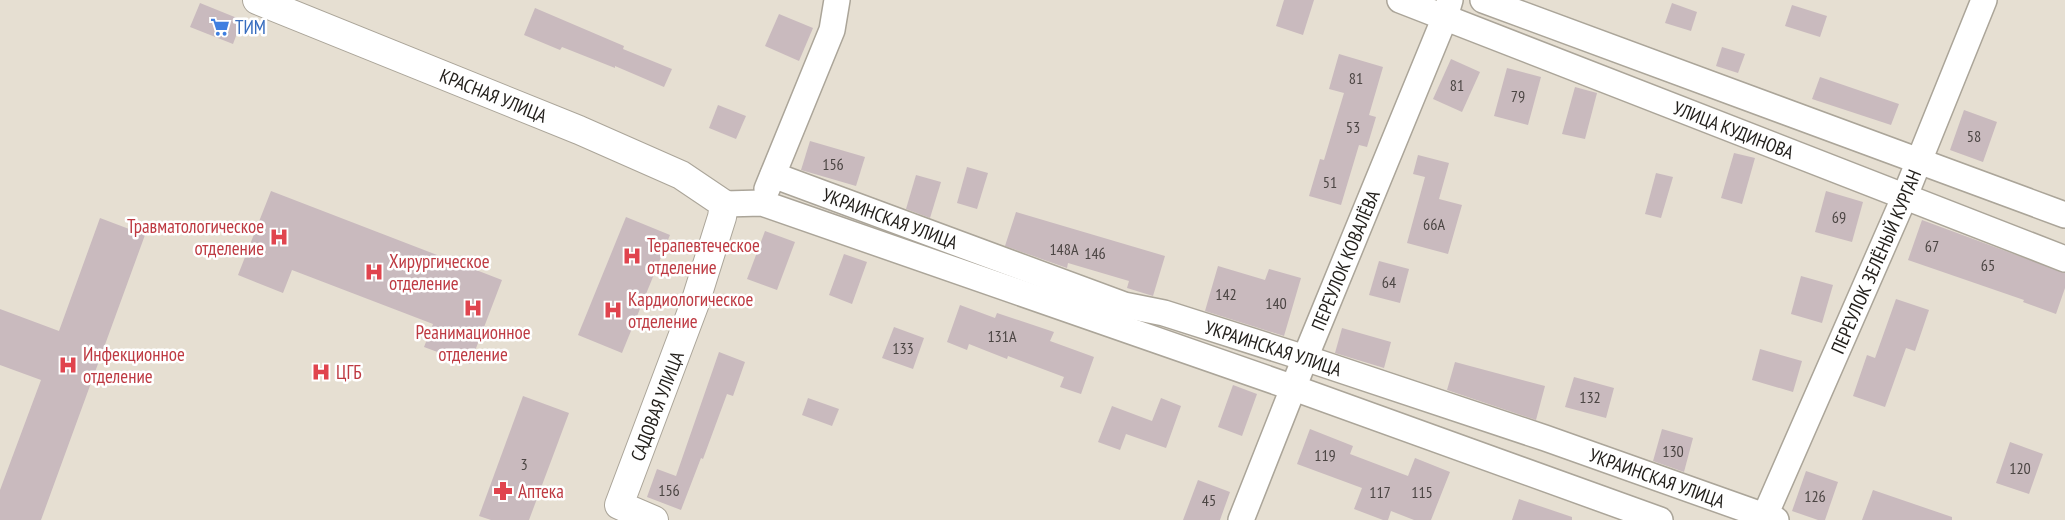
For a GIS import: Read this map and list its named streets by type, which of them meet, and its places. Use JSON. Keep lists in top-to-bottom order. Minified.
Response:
{"streets":{"street":["КРАСНАЯ УЛИЦА","УЛИЦА КУДИНОВА","УКРАИНСКАЯ УЛИЦА","ПЕРЕУЛОК КОВАЛЁВА","ПЕРЕУЛОК ЗЕЛЁНЫЙ КУРГАН","САДОВАЯ УЛИЦА"]},"crossings":[["КРАСНАЯ УЛИЦА","УКРАИНСКАЯ УЛИЦА"],["КРАСНАЯ УЛИЦА","САДОВАЯ УЛИЦА"],["УЛИЦА КУДИНОВА","ПЕРЕУЛОК КОВАЛЁВА"],["УЛИЦА КУДИНОВА","ПЕРЕУЛОК ЗЕЛЁНЫЙ КУРГАН"],["УКРАИНСКАЯ УЛИЦА","ПЕРЕУЛОК КОВАЛЁВА"],["УКРАИНСКАЯ УЛИЦА","ПЕРЕУЛОК ЗЕЛЁНЫЙ КУРГАН"],["УКРАИНСКАЯ УЛИЦА","САДОВАЯ УЛИЦА"]],"places":{"supermarket":["ТИМ"],"hospital":["Травматологическое отделение","Терапевтеческое отделение","Хирургическое отделение","Реанимационное отделение","Кардиологическое отделение","Инфекционное отделение","ЦГБ"],"pharmacy":["Аптека"]},"house_numbers":["81","81","79","53","58","156","51","69","66А","67","148А","146","65","64","142","140","131А","133","132","130","119","3","120","156","117","115","126","45"]}
